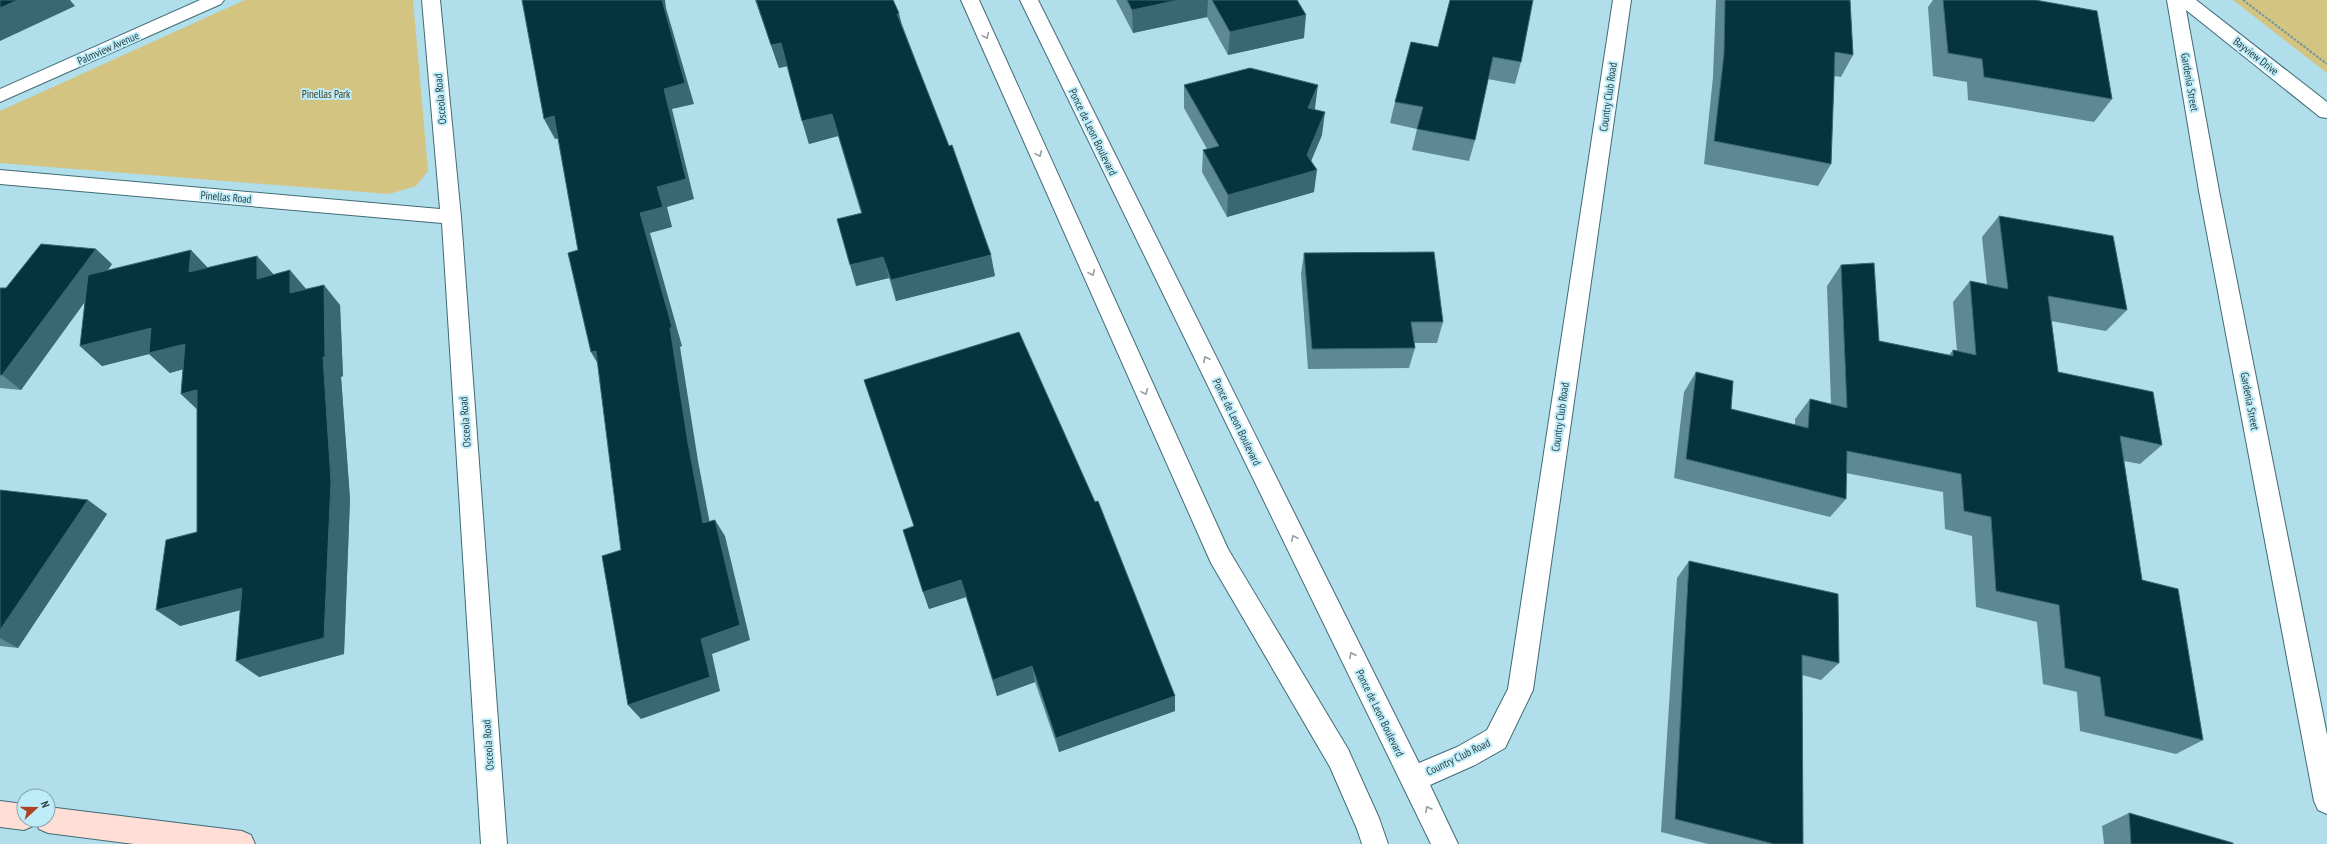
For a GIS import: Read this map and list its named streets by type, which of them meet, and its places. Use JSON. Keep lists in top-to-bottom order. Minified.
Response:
{"streets":{"street":["Palmview Avenue","Bayview Drive","Gardenia Street","Country Club Road","Osceola Road","Ponce de Leon Boulevard","Pinellas Road"]},"crossings":[["Country Club Road","Ponce de Leon Boulevard"],["Osceola Road","Pinellas Road"]],"parks":["Pinellas Park"],"north":"right"}
